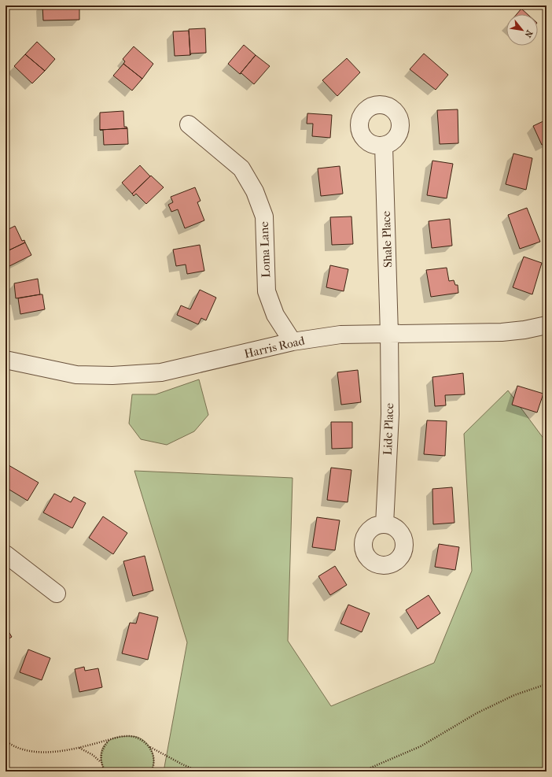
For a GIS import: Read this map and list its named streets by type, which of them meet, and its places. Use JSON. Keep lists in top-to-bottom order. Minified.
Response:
{"streets":{"street":["Shale Place","Loma Lane","Harris Road","Lide Place"]},"crossings":[["Shale Place","Harris Road"],["Shale Place","Lide Place"],["Loma Lane","Harris Road"],["Harris Road","Lide Place"]],"north":"bottom right"}
